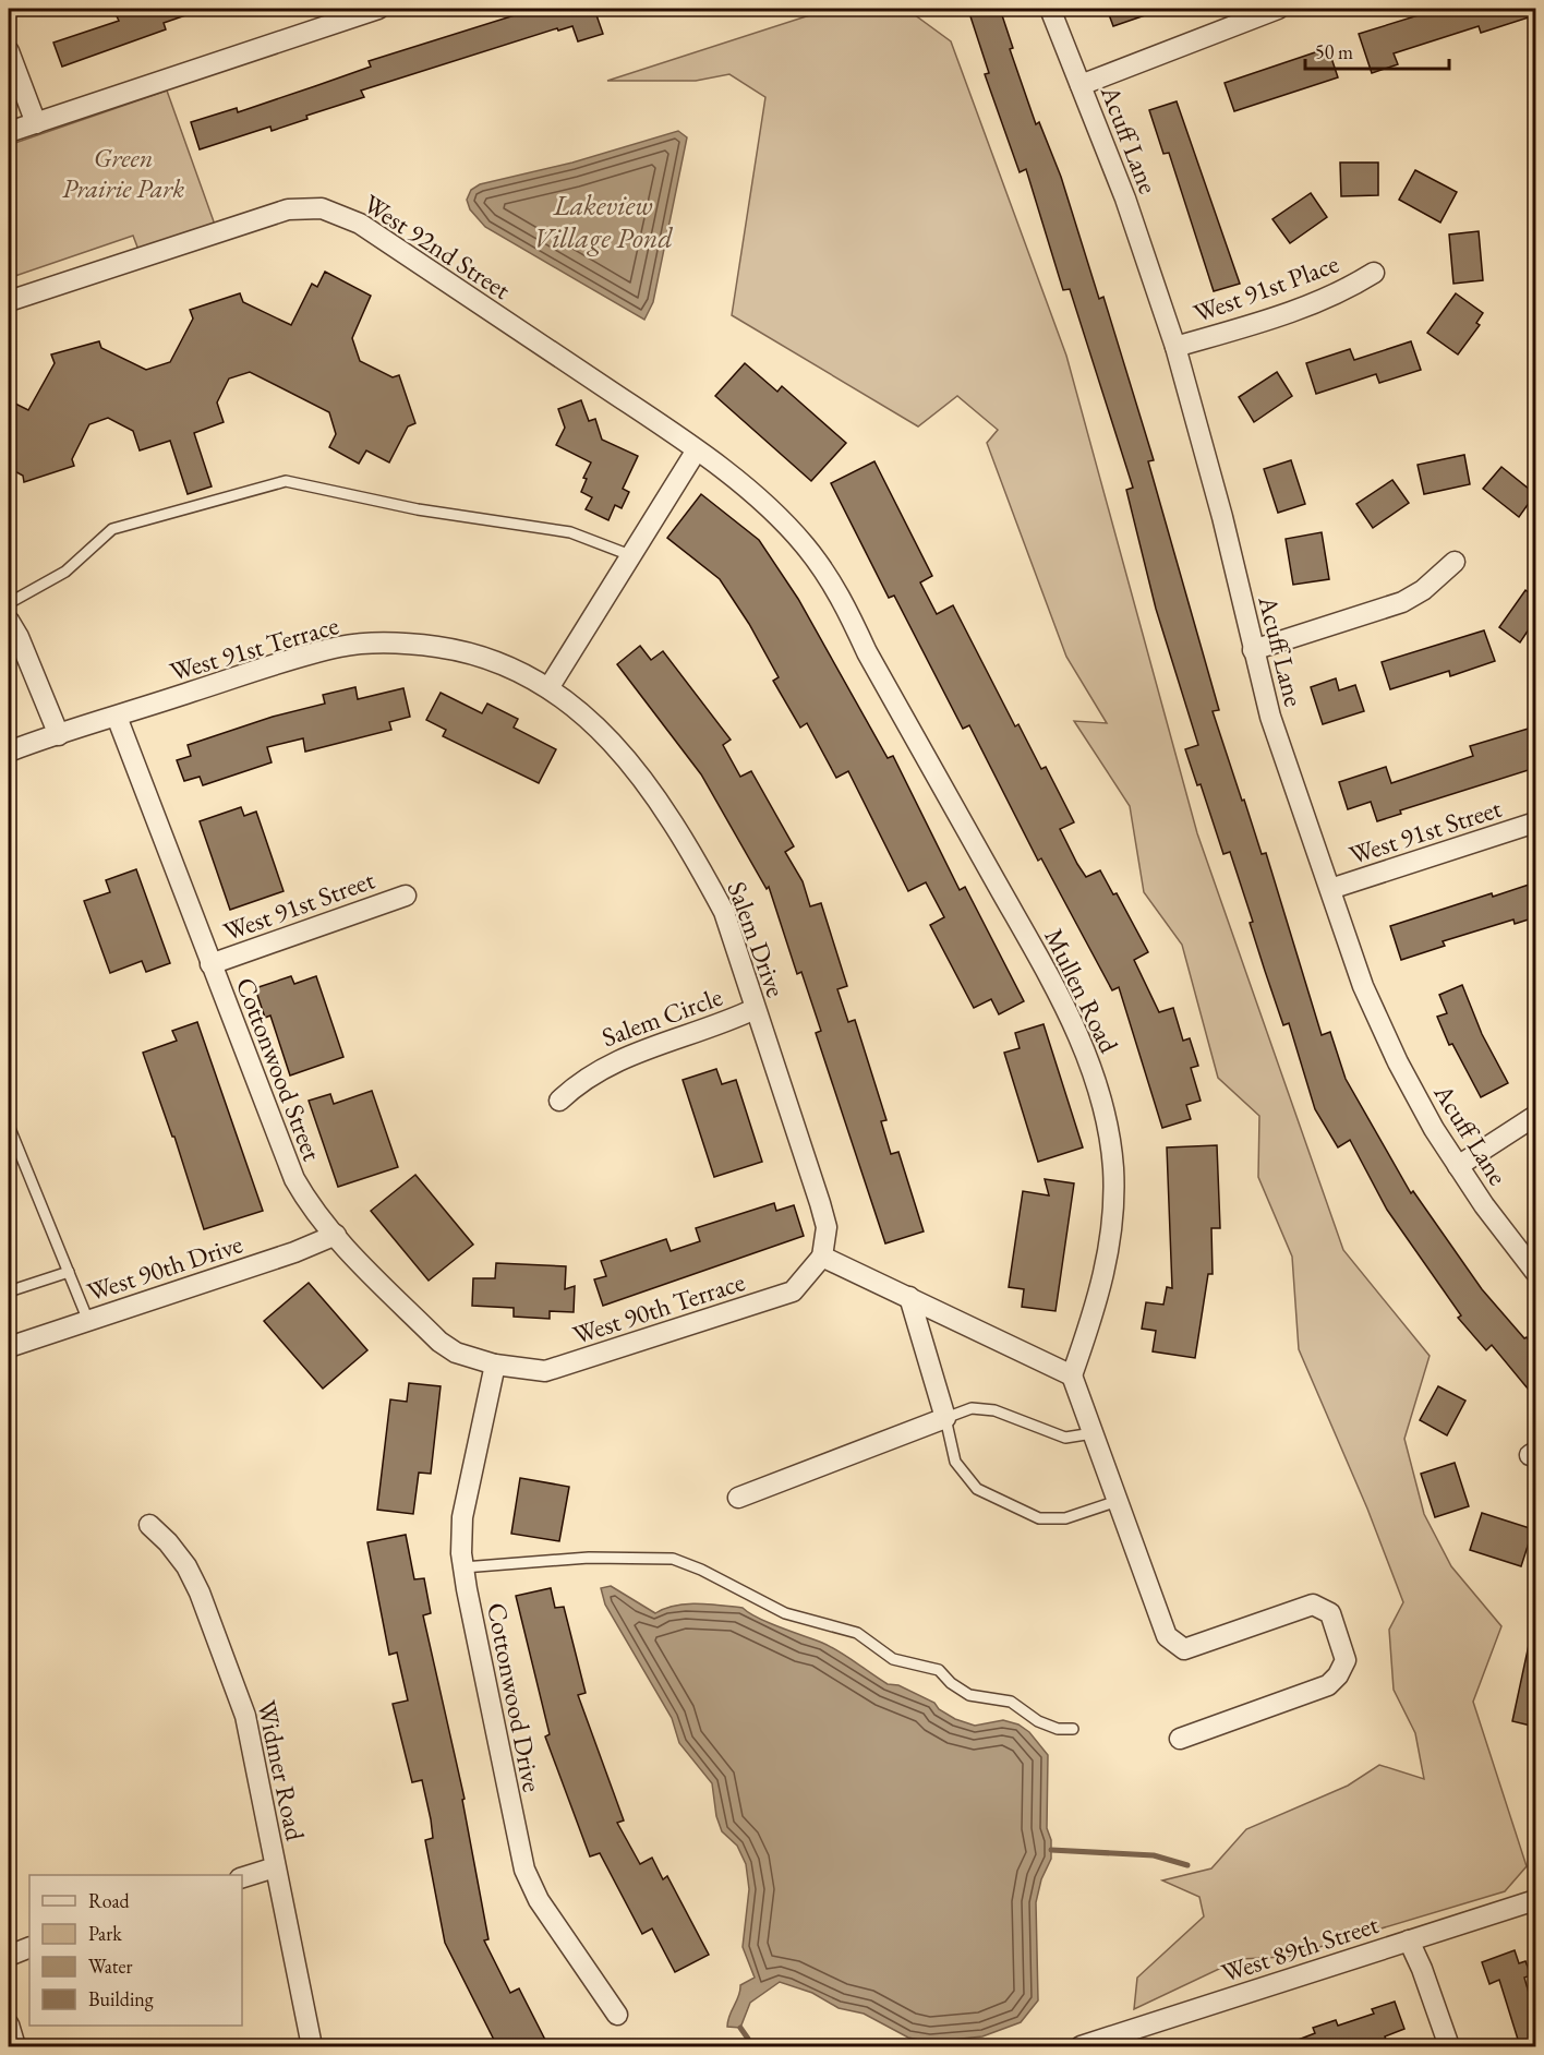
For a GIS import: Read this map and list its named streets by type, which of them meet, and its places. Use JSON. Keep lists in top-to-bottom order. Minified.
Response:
{"streets":{"street":["Acuff Lane","West 92nd Street","West 91st Place","West 91st Terrace","West 91st Street","Salem Drive","Mullen Road","Salem Circle","Cottonwood Street","West 90th Drive","West 90th Terrace","Cottonwood Drive","Widmer Road","West 89th Street"]},"crossings":[["Acuff Lane","West 91st Place"],["Acuff Lane","West 91st Street"],["West 92nd Street","Mullen Road"],["West 91st Terrace","Salem Drive"],["West 91st Terrace","Cottonwood Street"],["West 91st Street","Cottonwood Street"],["Salem Drive","Salem Circle"],["Salem Drive","West 90th Terrace"],["Cottonwood Street","West 90th Drive"],["Cottonwood Street","West 90th Terrace"],["Cottonwood Street","Cottonwood Drive"],["West 90th Terrace","Cottonwood Drive"]],"water":["Lakeview Village Pond"],"parks":["Green Prairie Park"],"legend":["Road","Park","Water","Building"],"scale_bar":"50 m"}
